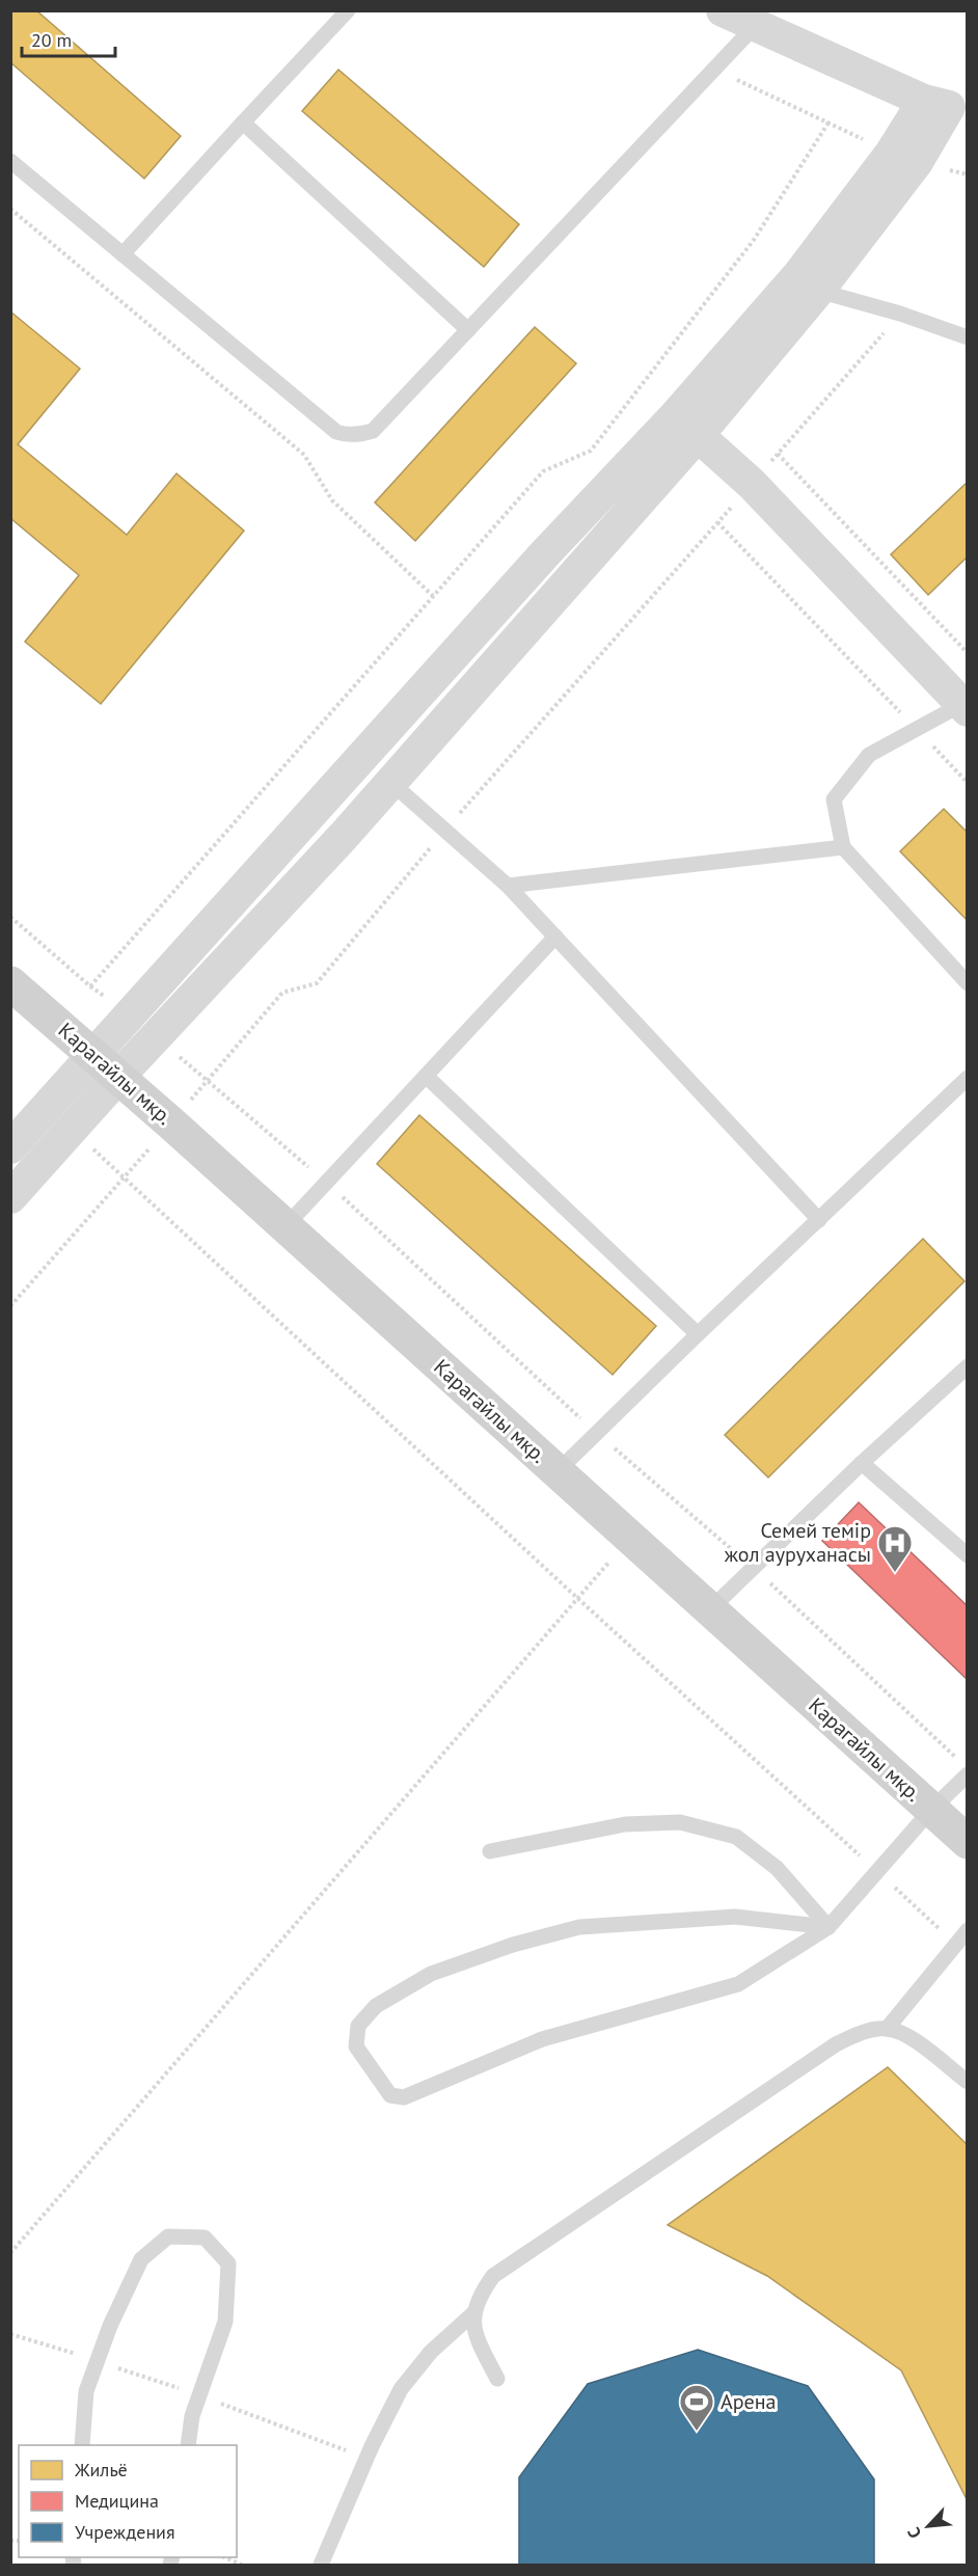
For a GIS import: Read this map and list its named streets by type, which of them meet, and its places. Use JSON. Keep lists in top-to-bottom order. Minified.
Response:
{"streets":{"street":["Карагайлы мкр."]},"places":{"hospital":["Семей темір жол ауруханасы"],"sports":["Арена"]},"legend":["Жильё","Медицина","Учреждения"],"scale_bar":"20 m","north":"bottom left"}
